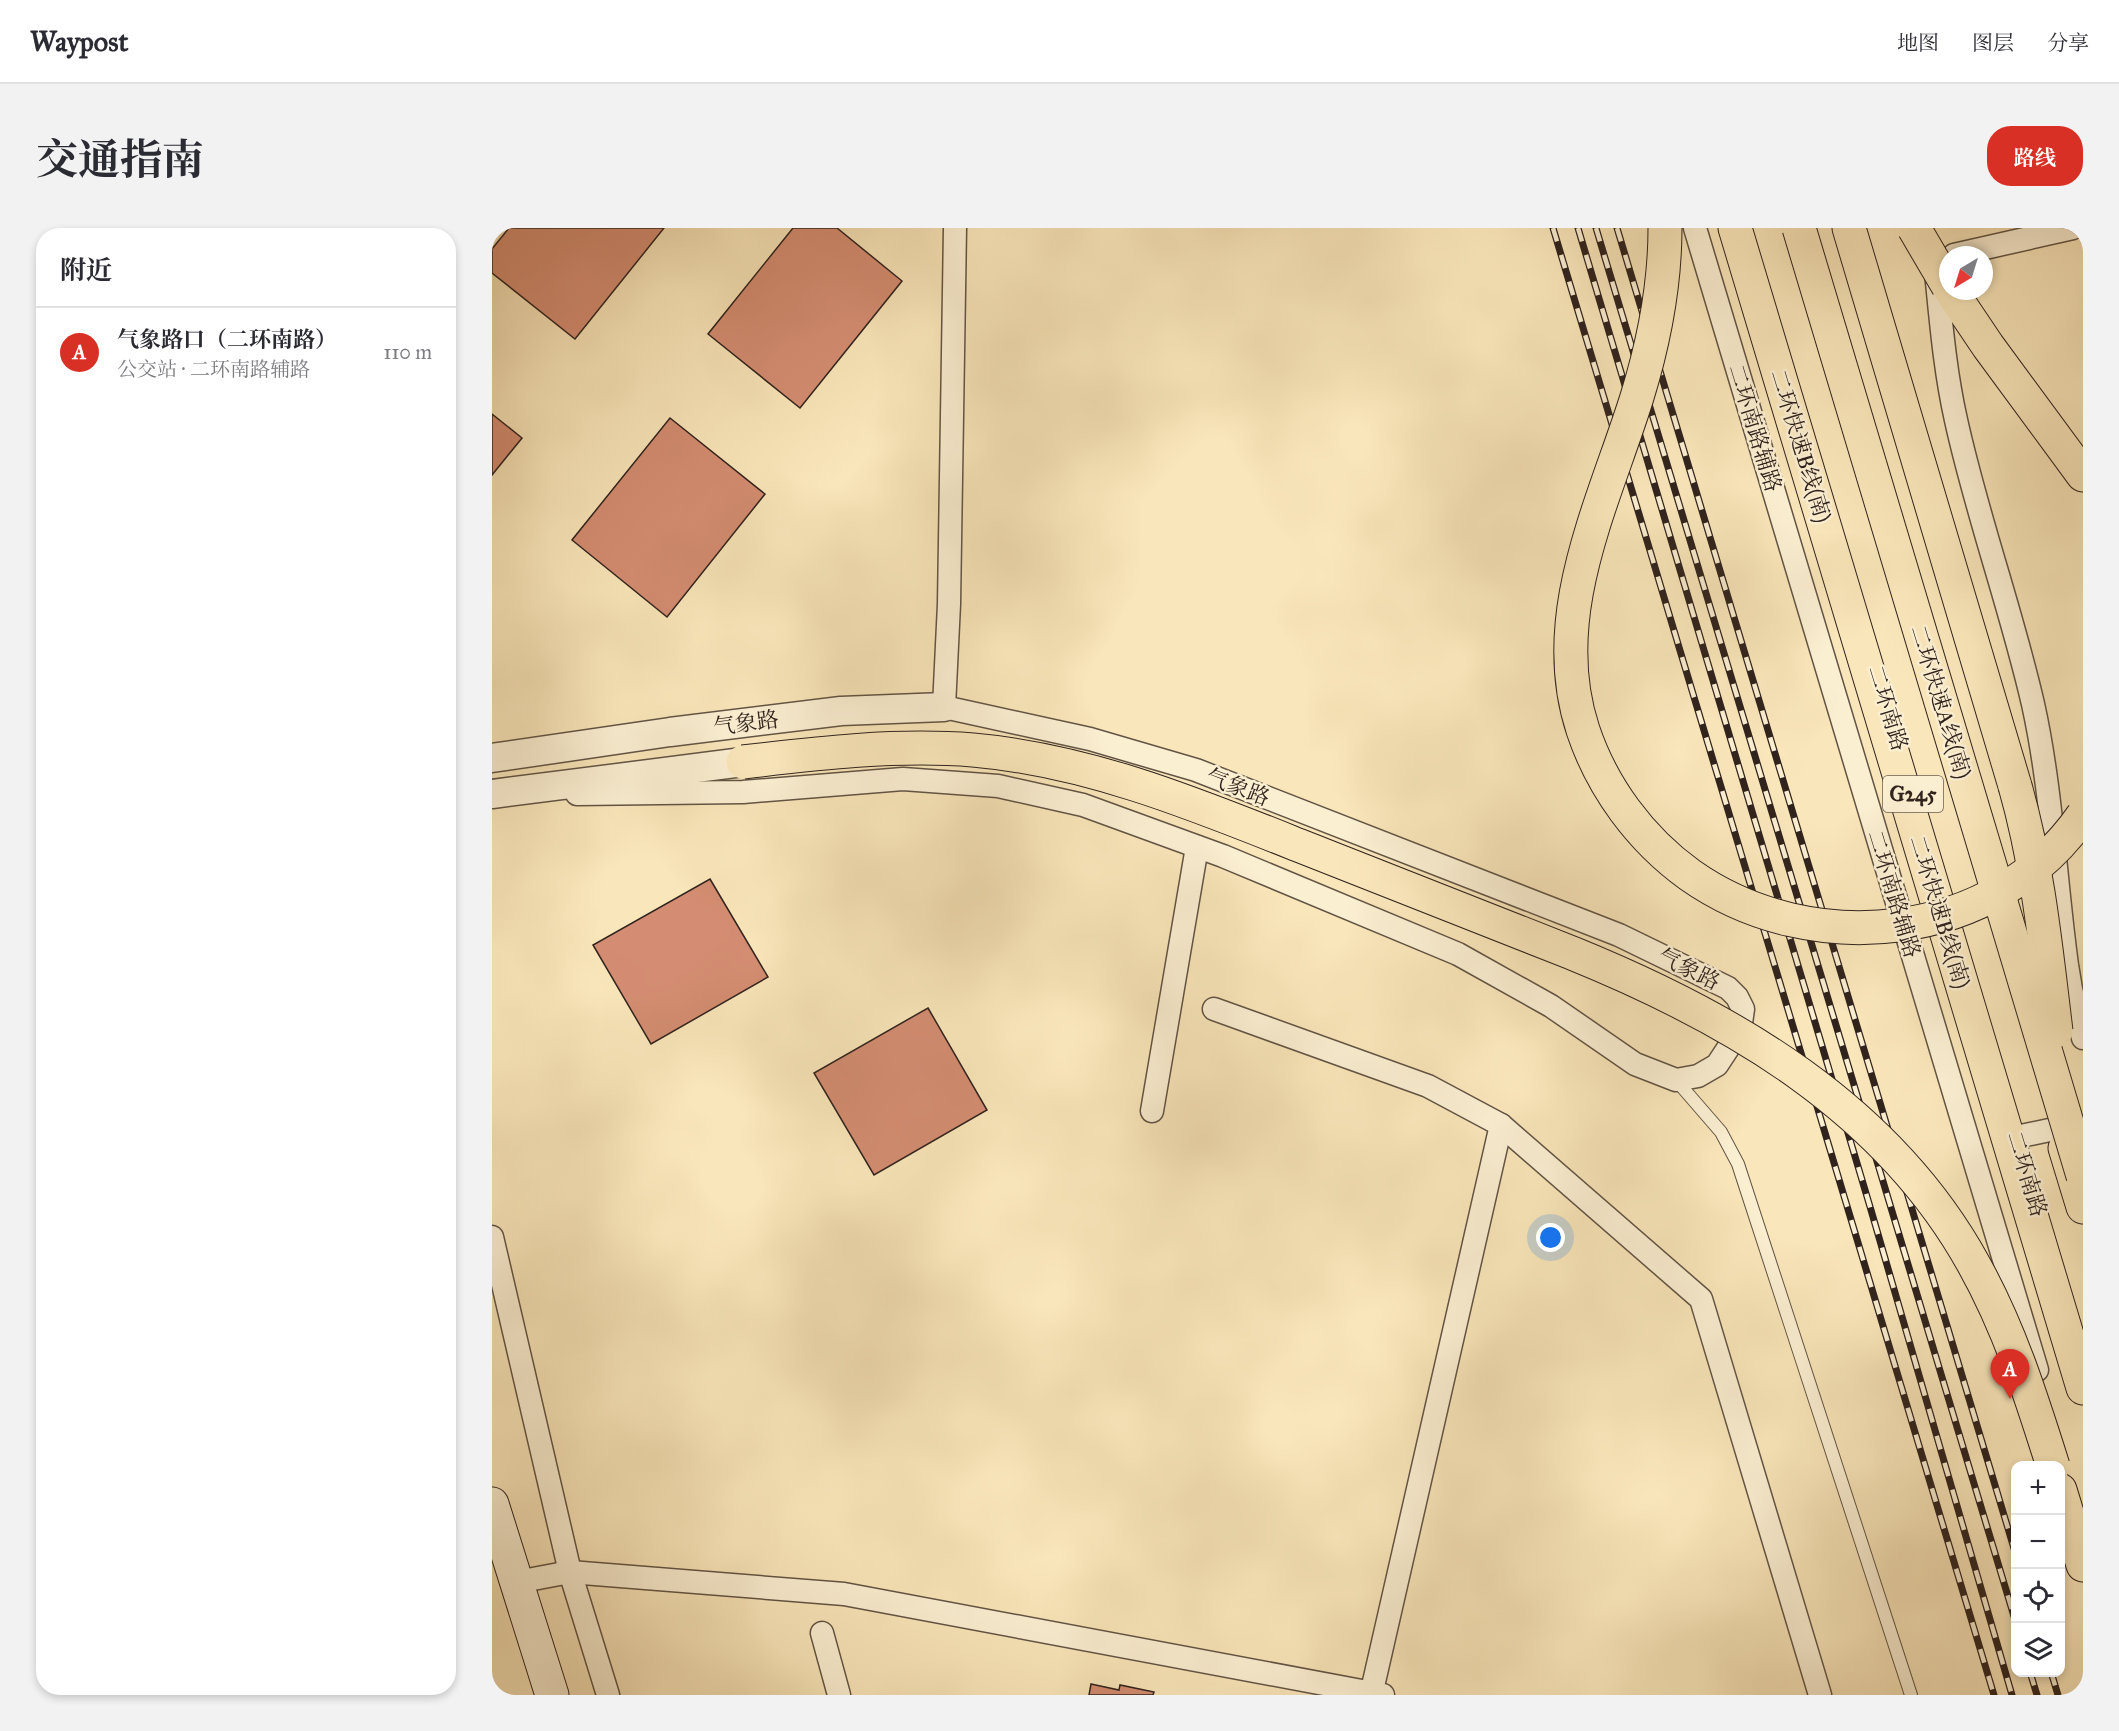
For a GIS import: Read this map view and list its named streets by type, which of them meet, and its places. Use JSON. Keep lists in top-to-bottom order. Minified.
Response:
{"streets":{"main road":["二环快速B线(南)","二环快速A线(南)","二环南路","G245"],"street":["二环南路辅路","气象路"]},"crossings":[["二环快速A线(南)","二环南路"]],"north":"bottom left","page":{"header":"Waypost","nav":["地图","图层","分享"],"title":"交通指南","buttons":"路线","heading":"附近","list":[{"mark":"A","name":"气象路口（二环南路）","note":"公交站 · 二环南路辅路","value":"110 m"}],"pins":"A","map_buttons":["+","−"]}}
